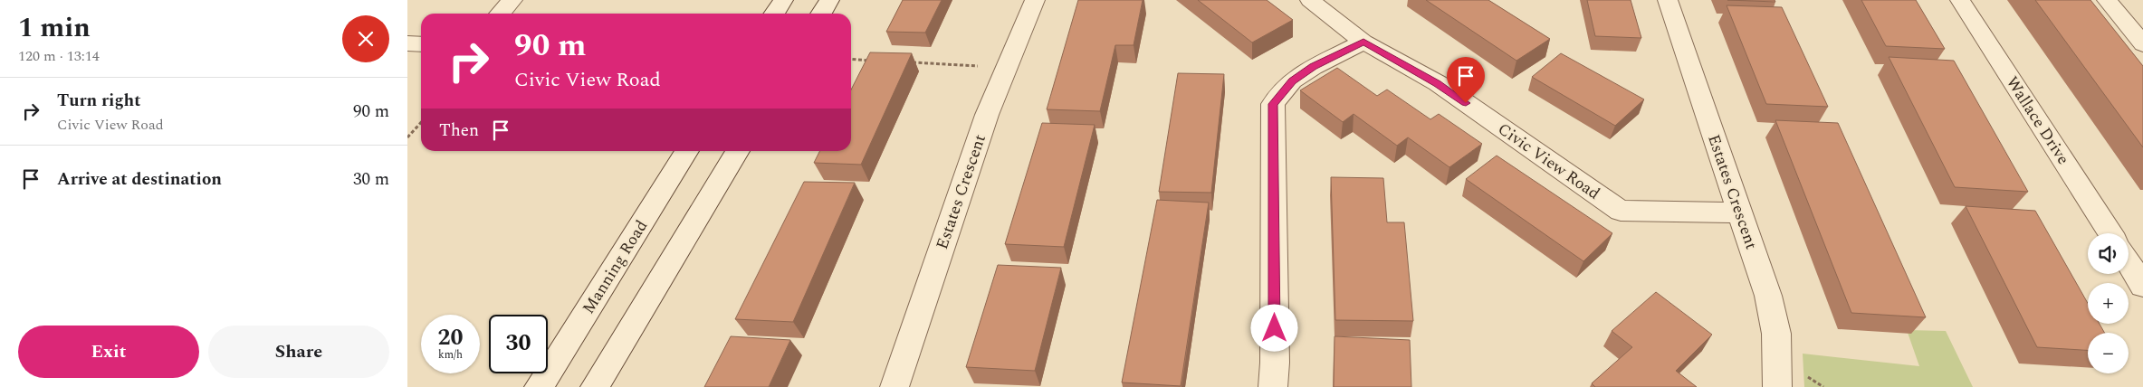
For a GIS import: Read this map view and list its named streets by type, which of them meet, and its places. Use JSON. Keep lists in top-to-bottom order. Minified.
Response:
{"streets":{"street":["Wallace Drive","Civic View Road","Estates Crescent","Manning Road"]},"crossings":[["Civic View Road","Estates Crescent"]],"page":{"heading":["1 min","120 m · 13:14"],"turn":["90 m","Civic View Road"],"list":[{"name":"Turn right","note":"Civic View Road","value":"90 m"},{"name":"Arrive at destination","value":"30 m"}],"then":"Then","map_buttons":["+","−"],"speed":"20 km/h","limit":"30","buttons":["Exit","Share"]}}
